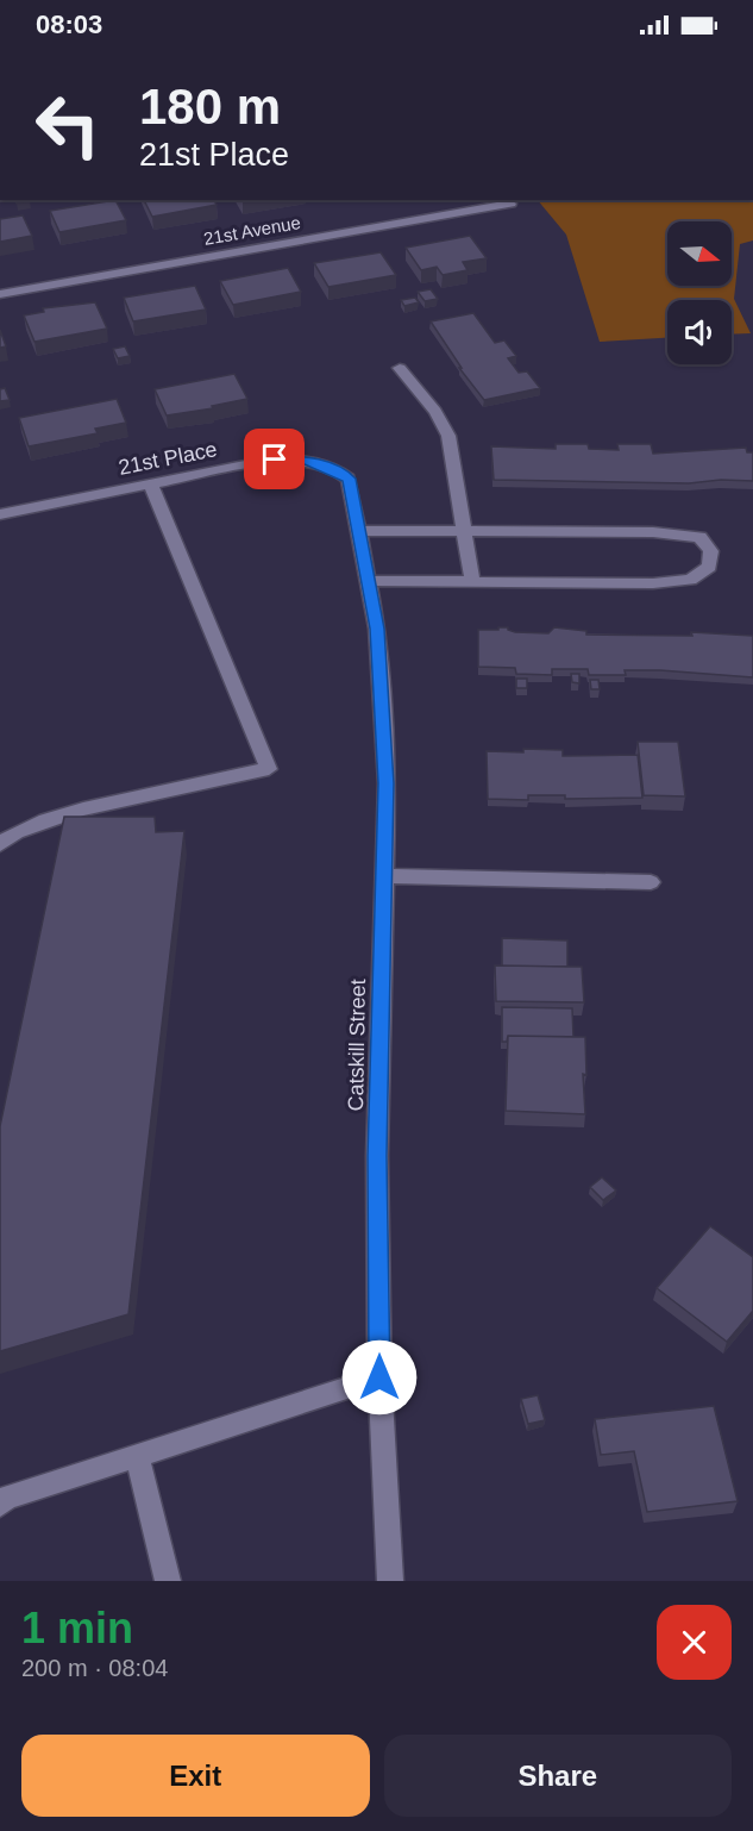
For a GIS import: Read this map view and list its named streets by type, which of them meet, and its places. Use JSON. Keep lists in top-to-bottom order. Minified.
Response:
{"streets":{"street":["21st Avenue","21st Place","Catskill Street"]},"crossings":[["21st Place","Catskill Street"]],"north":"right","page":{"status":"08:03","turn":["180 m","21st Place"],"heading":["1 min","200 m · 08:04"],"buttons":["Exit","Share"]}}
